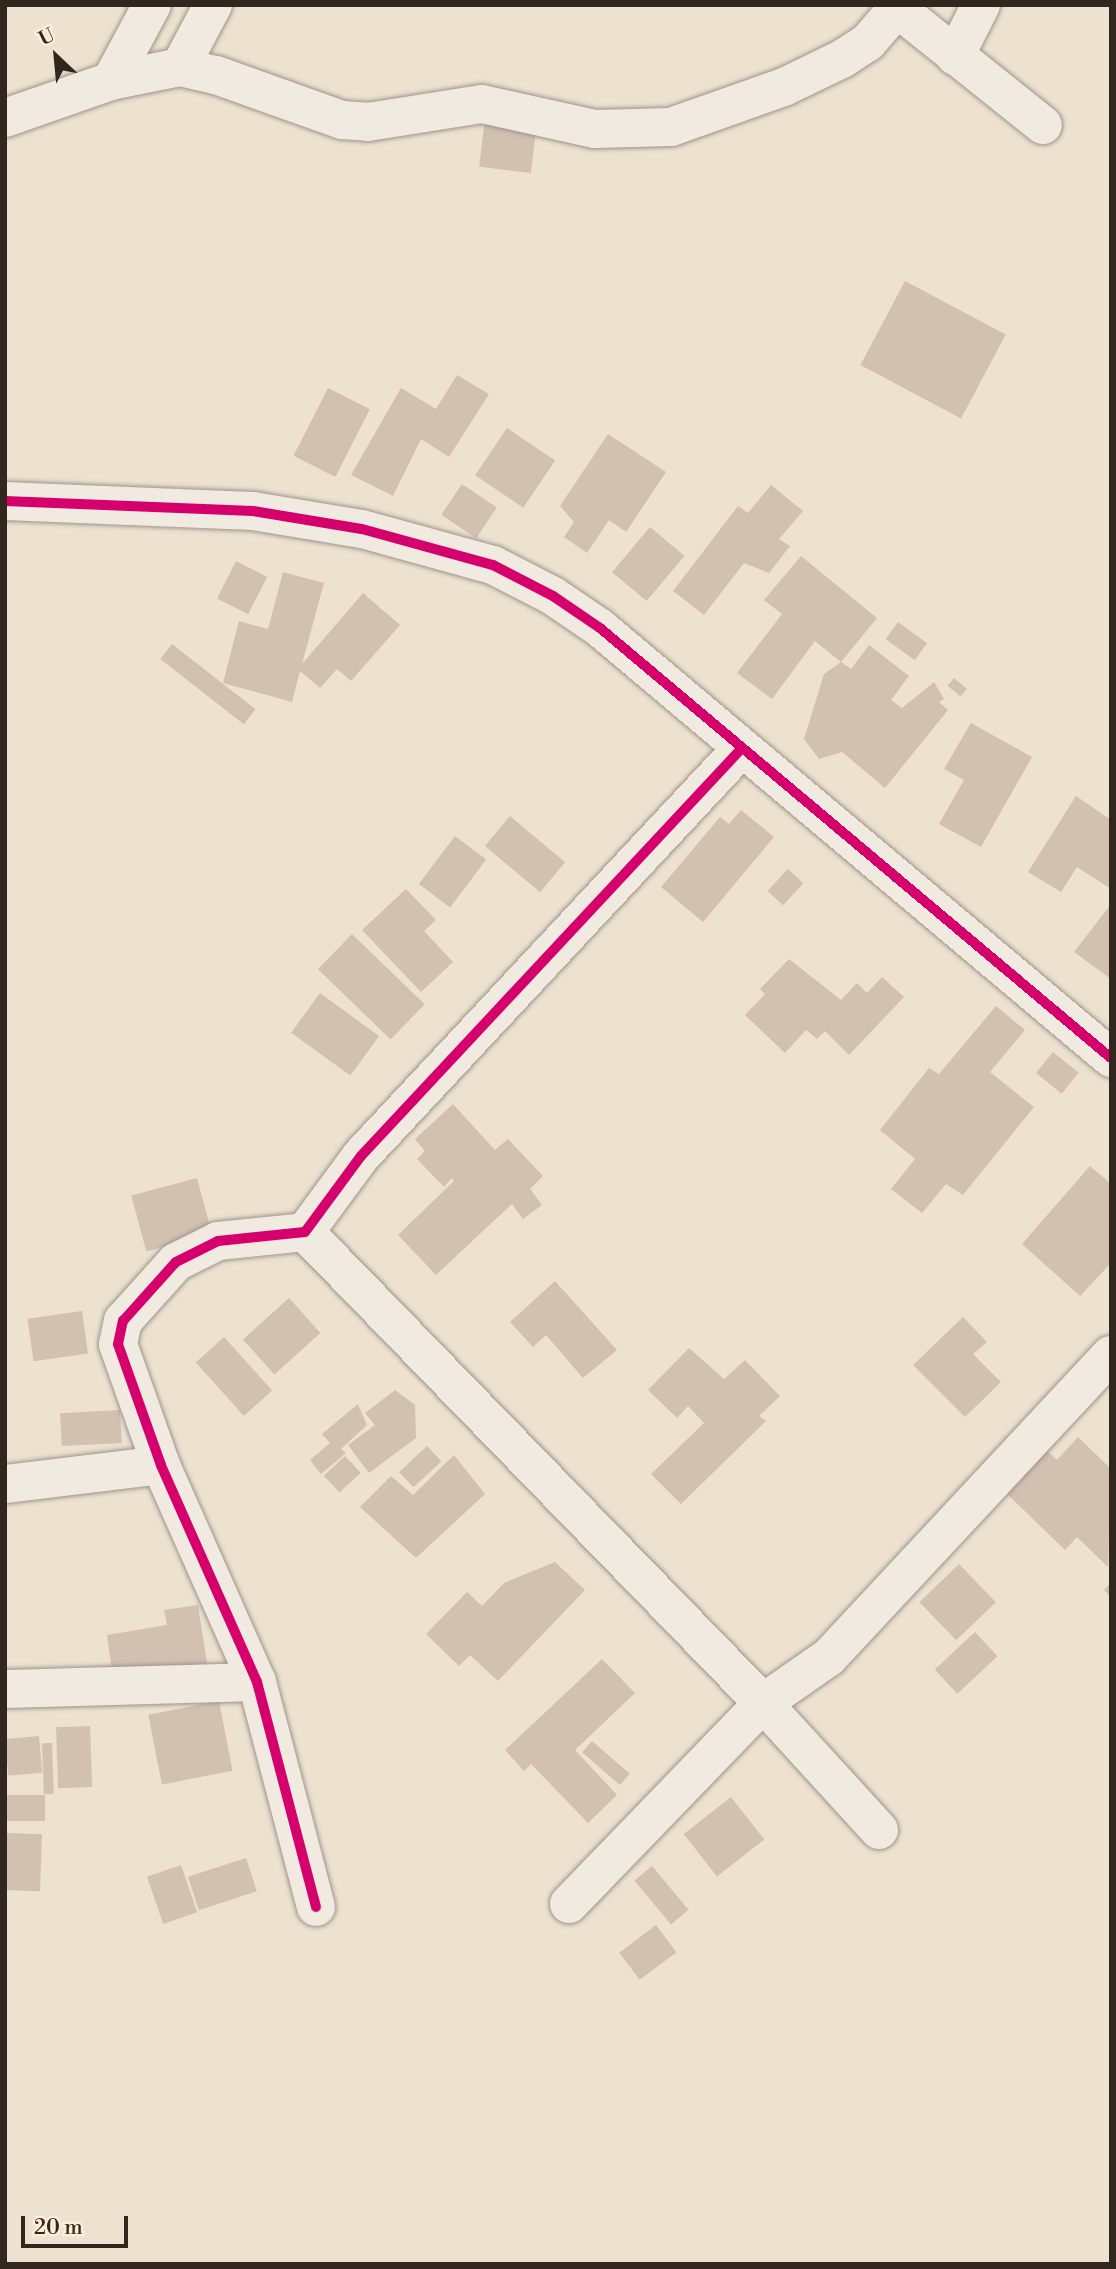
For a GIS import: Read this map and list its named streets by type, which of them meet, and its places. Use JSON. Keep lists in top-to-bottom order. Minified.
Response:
{"scale_bar":"20 m","north":"top left"}
